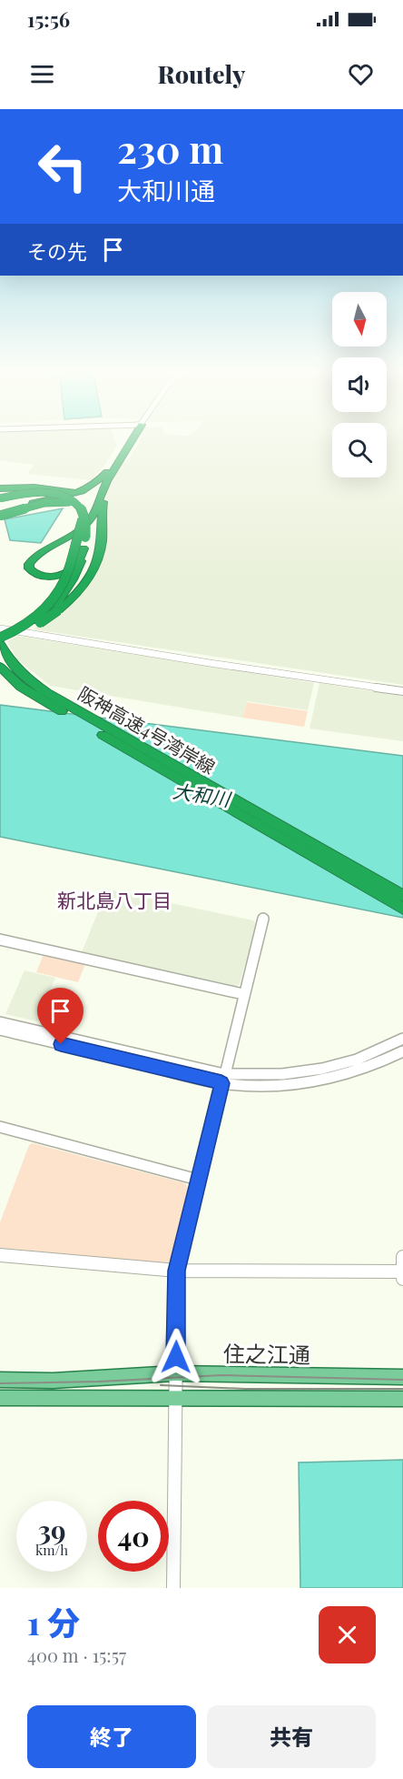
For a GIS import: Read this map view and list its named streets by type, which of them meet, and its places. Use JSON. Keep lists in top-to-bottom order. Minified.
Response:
{"streets":{"highway":["阪神高速4号湾岸線"],"main road":["住之江通"]},"districts":["新北島八丁目"],"water":["大和川"],"north":"bottom","page":{"status":"15:56","header":"Routely","turn":["230 m","大和川通"],"then":"その先","speed":"39 km/h","limit":"40","heading":["1 分","400 m · 15:57"],"buttons":["終了","共有"]}}
